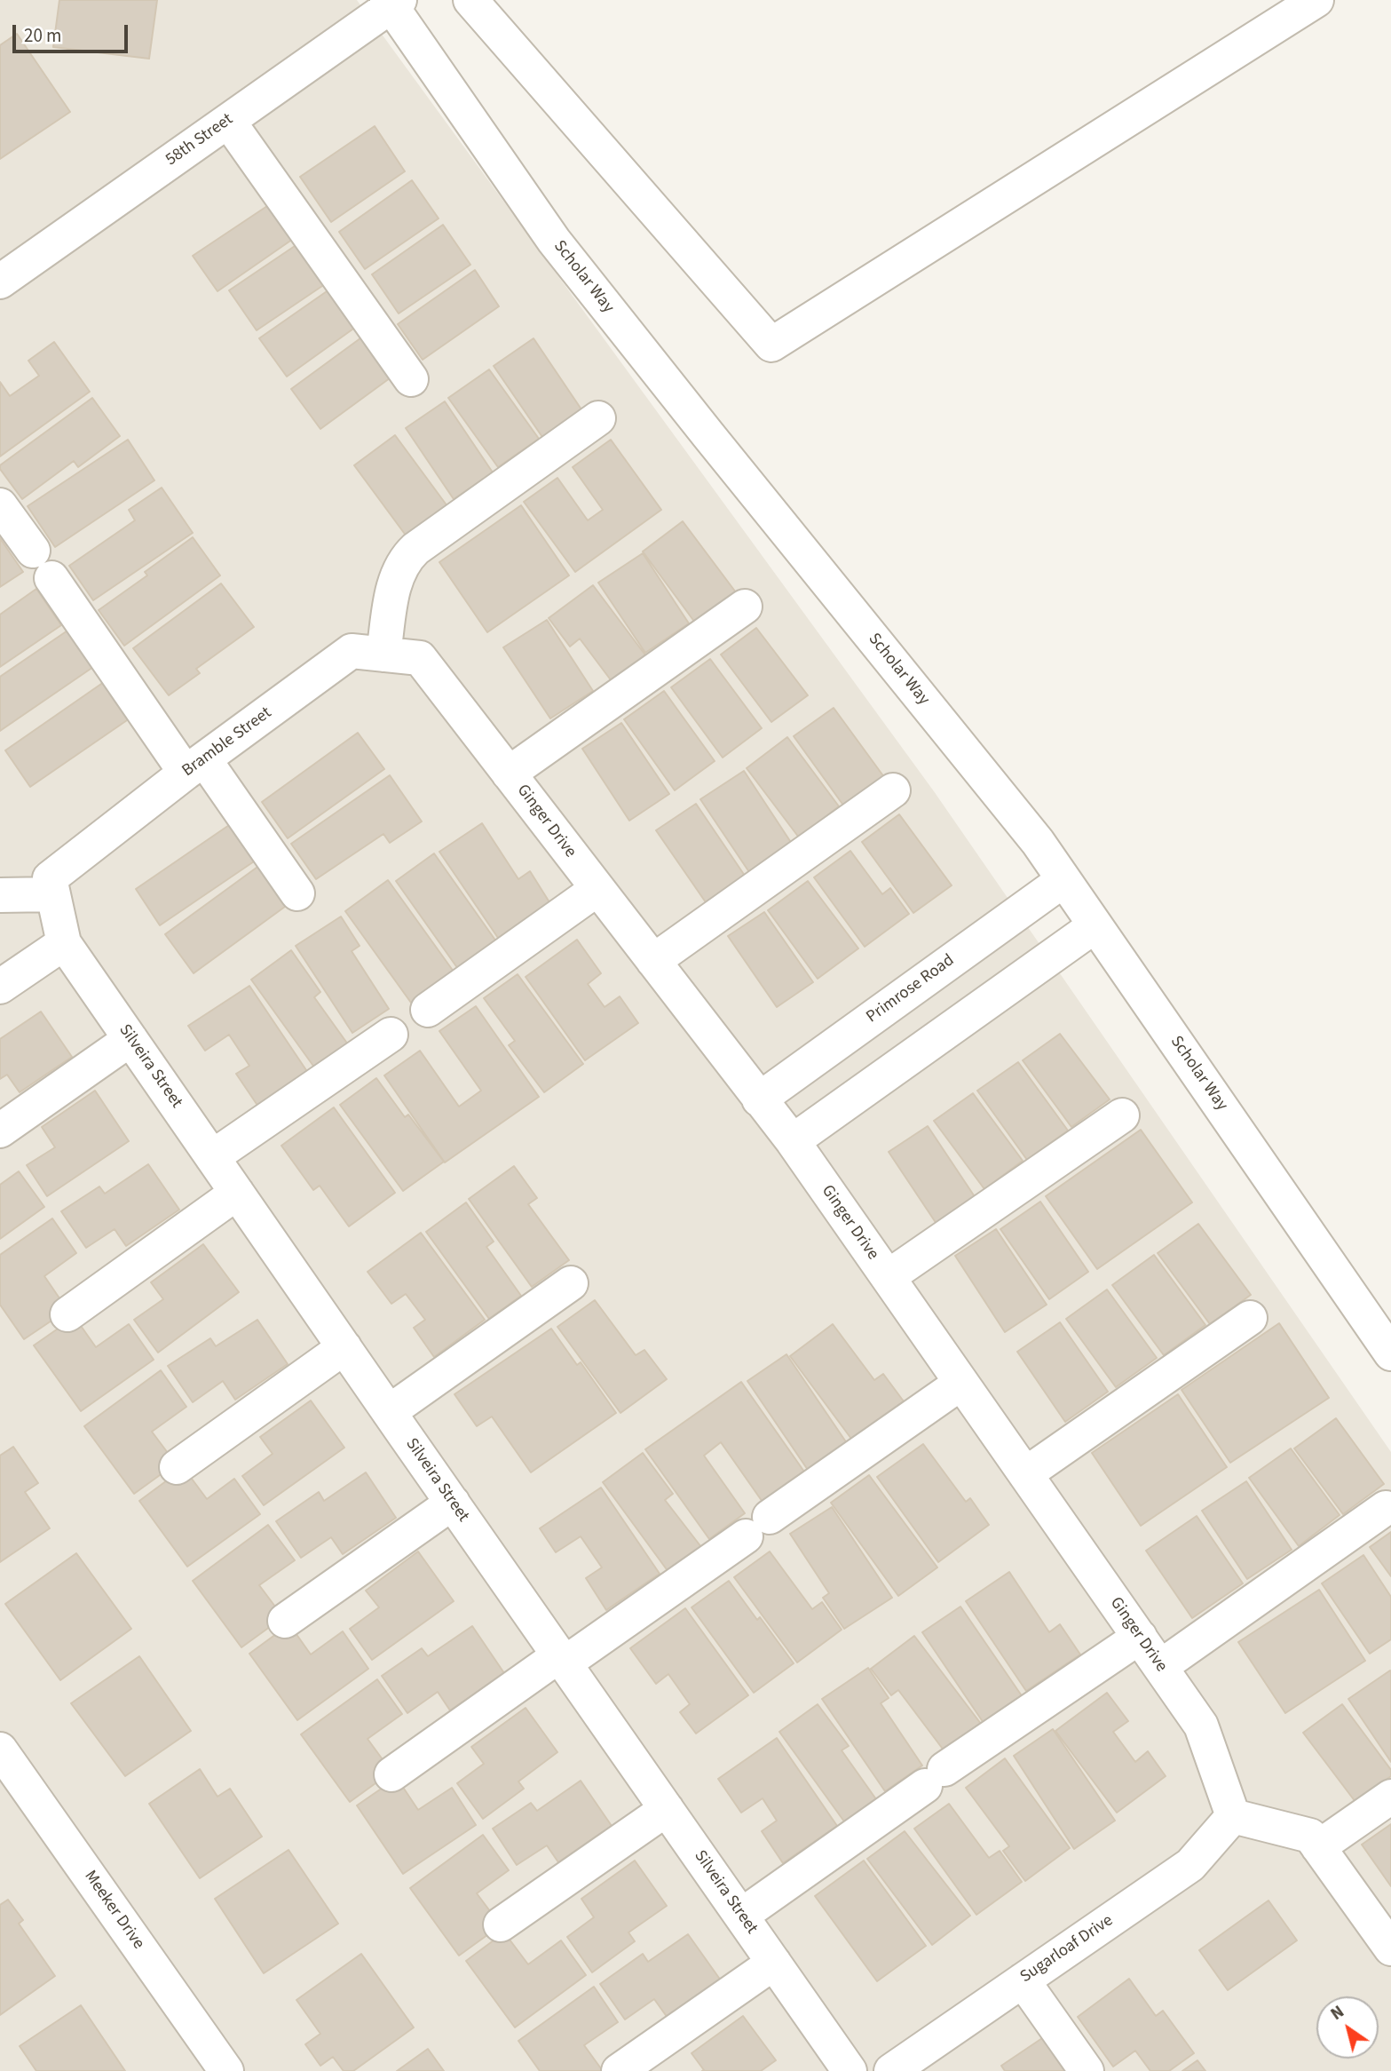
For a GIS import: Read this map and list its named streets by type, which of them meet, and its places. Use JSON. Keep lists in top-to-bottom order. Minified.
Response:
{"streets":{"street":["58th Street","Scholar Way","Bramble Street","Ginger Drive","Primrose Road","Silveira Street","Meeker Drive","Sugarloaf Drive"]},"crossings":[["58th Street","Scholar Way"],["Scholar Way","Primrose Road"],["Bramble Street","Ginger Drive"],["Bramble Street","Silveira Street"],["Ginger Drive","Primrose Road"],["Ginger Drive","Sugarloaf Drive"]],"scale_bar":"20 m","north":"top left"}
